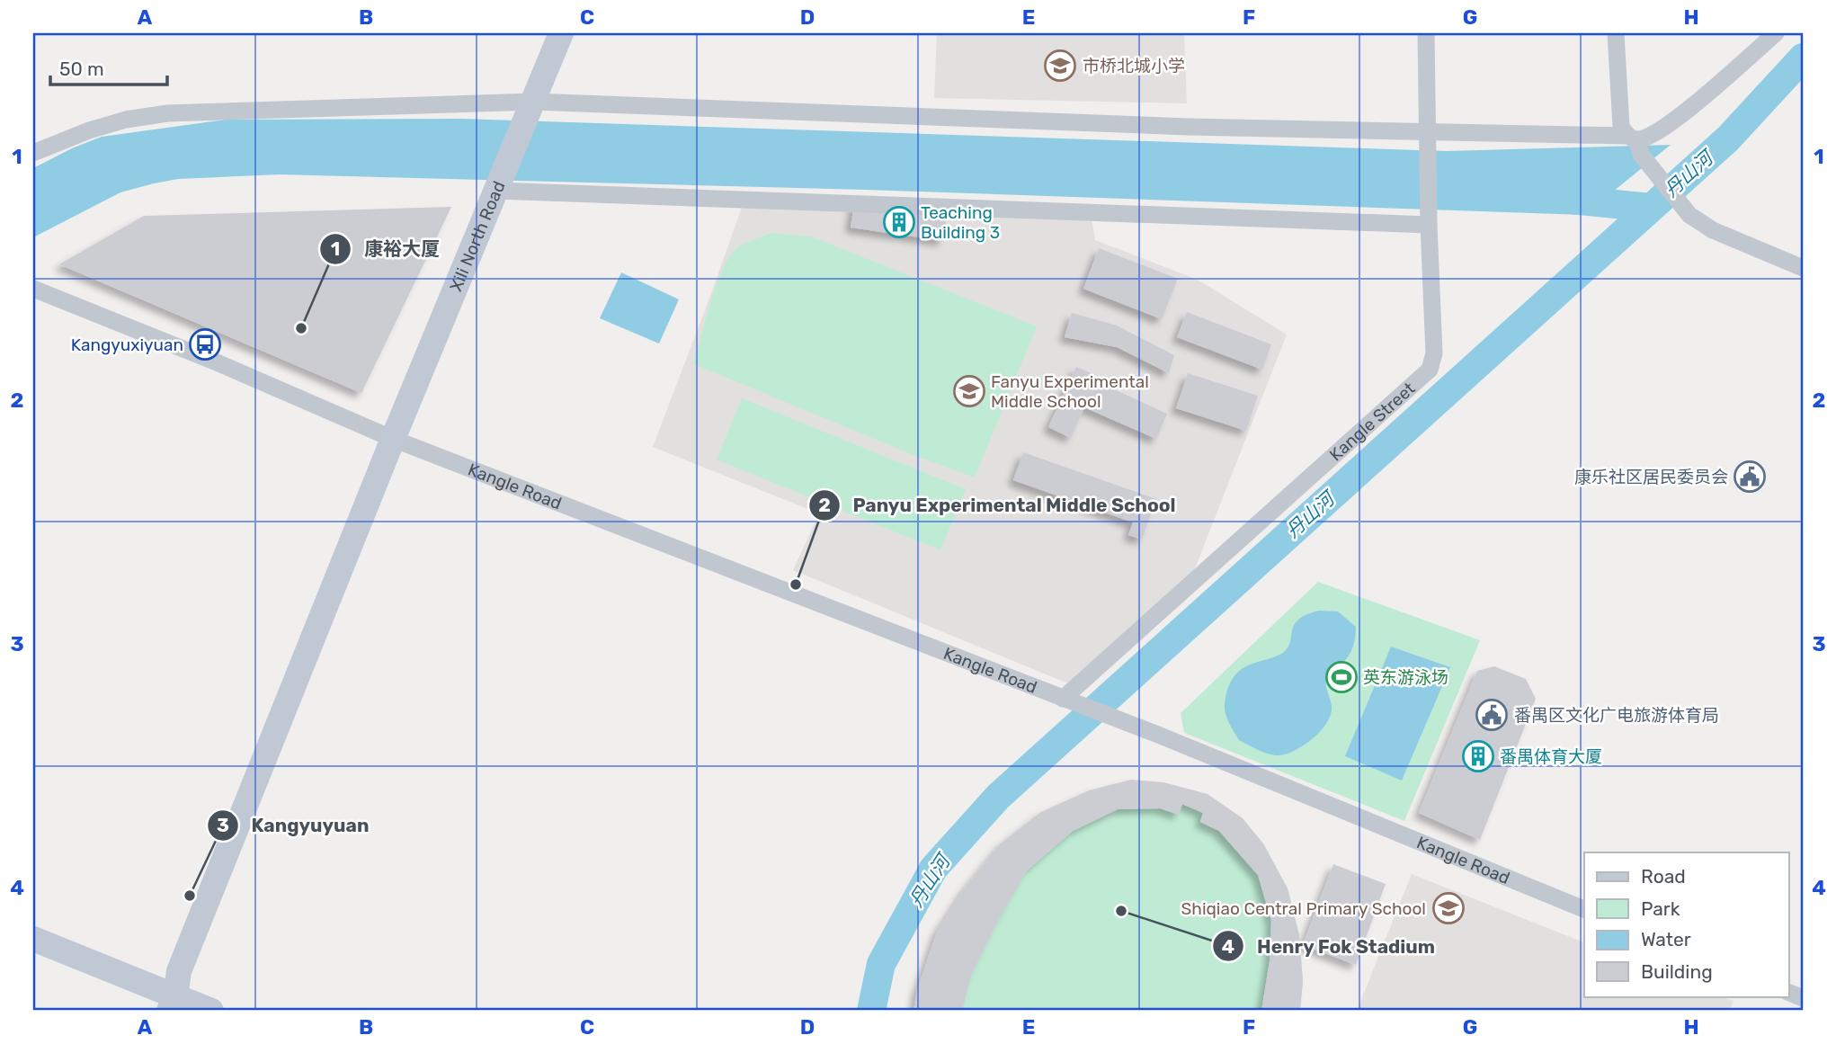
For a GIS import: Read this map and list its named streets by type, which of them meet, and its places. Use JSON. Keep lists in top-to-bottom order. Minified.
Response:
{"streets":{"street":["Xili North Road","Kangle Street","Kangle Road"]},"crossings":[["Xili North Road","Kangle Road"],["Kangle Street","Kangle Road"]],"water":["丹山河"],"places":{"school or university":["市桥北城小学","Fanyu Experimental Middle School","Shiqiao Central Primary School"],"building":["Teaching Building 3","番禺体育大厦"],"other":["康裕大厦","Panyu Experimental Middle School","Kangyuyuan","Henry Fok Stadium"],"bus stop":["Kangyuxiyuan"],"public building":["康乐社区居民委员会","番禺区文化广电旅游体育局"],"sports":["英东游泳场"]},"legend":["Road","Park","Water","Building"],"scale_bar":"50 m","grid":{"columns":["A","B","C","D","E","F","G","H"],"rows":["1","2","3","4"]}}
